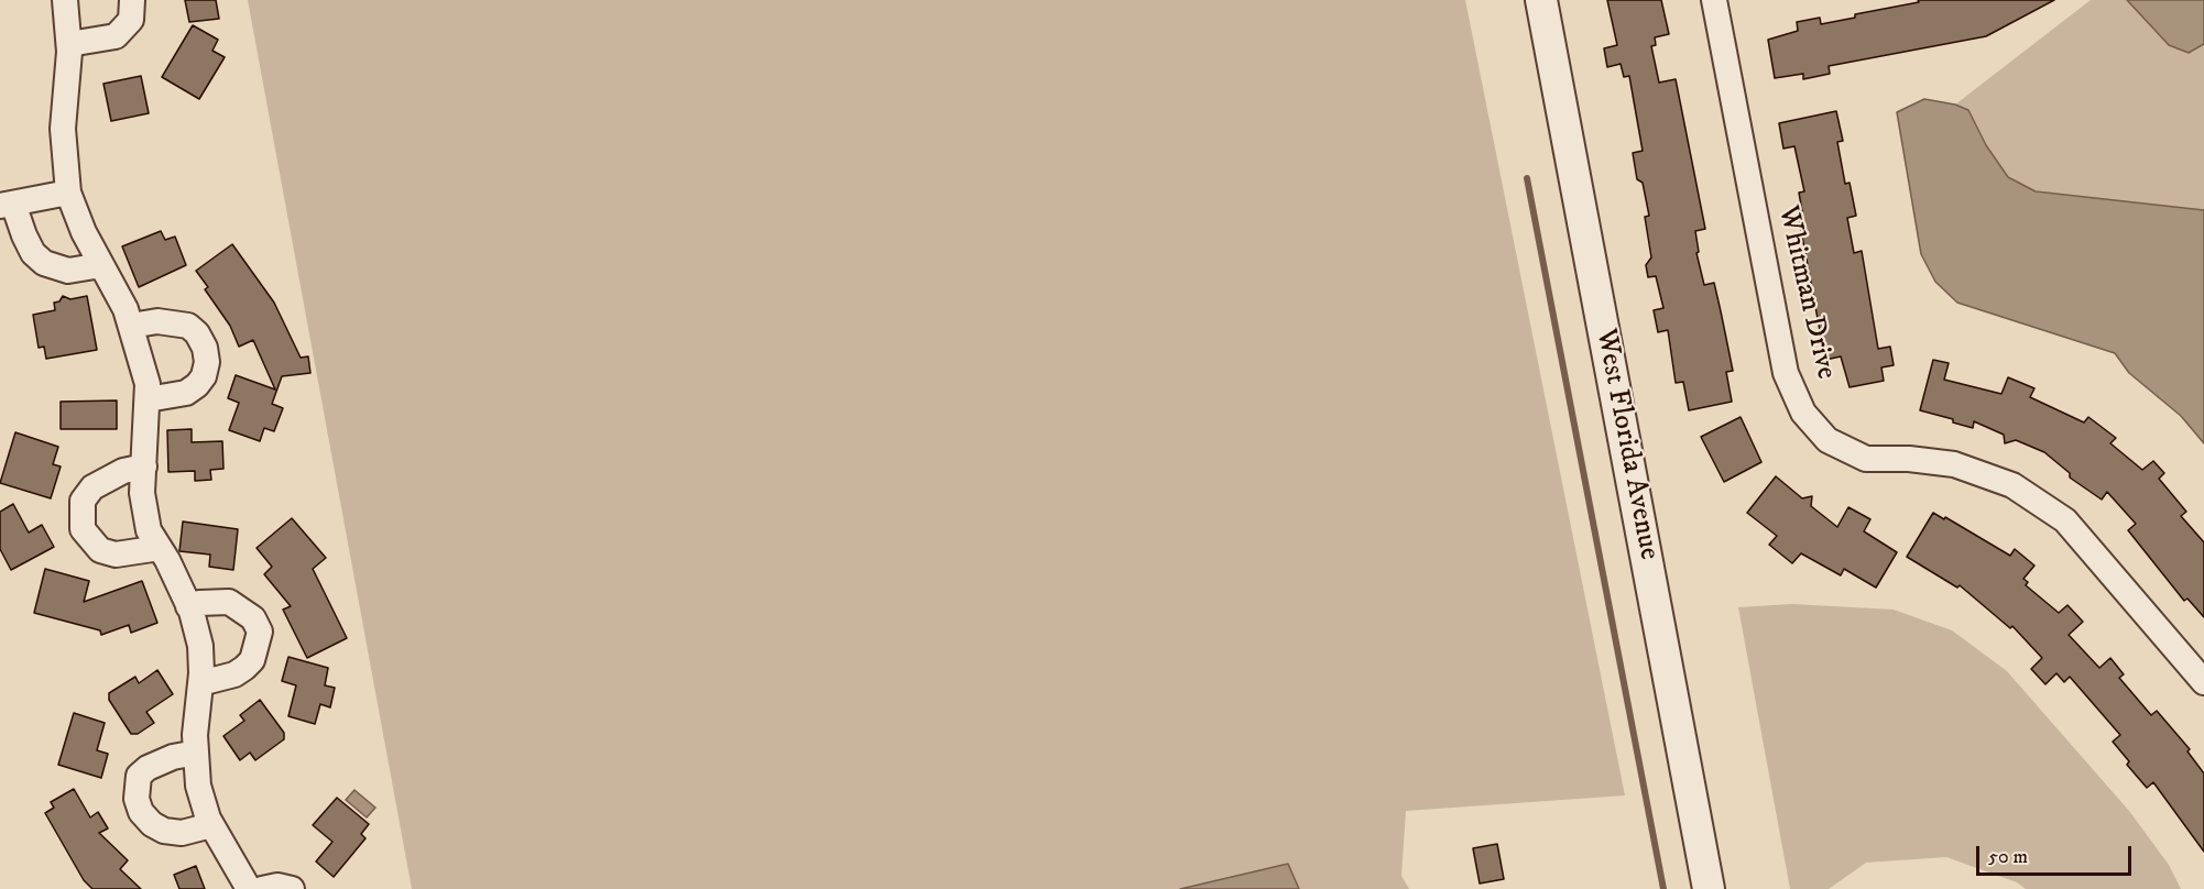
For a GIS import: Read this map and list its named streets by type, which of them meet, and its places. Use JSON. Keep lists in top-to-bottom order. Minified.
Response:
{"streets":{"street":["Whitman Drive","West Florida Avenue"]},"scale_bar":"50 m"}
